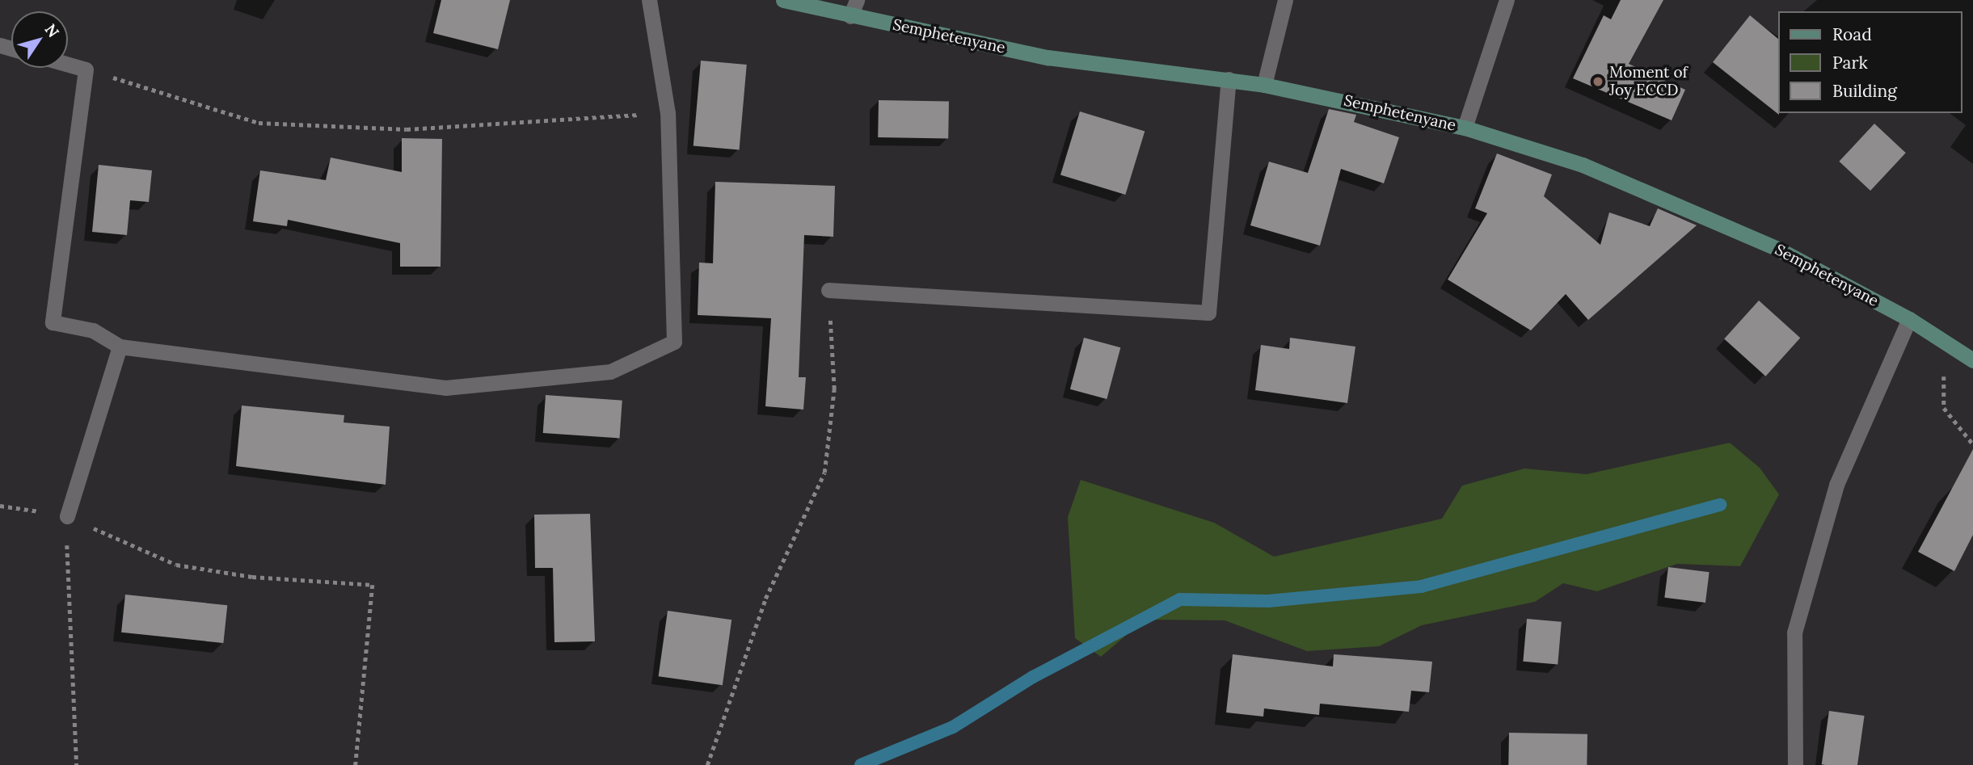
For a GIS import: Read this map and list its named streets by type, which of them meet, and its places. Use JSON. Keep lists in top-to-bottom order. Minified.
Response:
{"streets":{"main road":["Semphetenyane"]},"places":["Moment of Joy ECCD"],"legend":["Road","Park","Building"],"north":"top right"}
